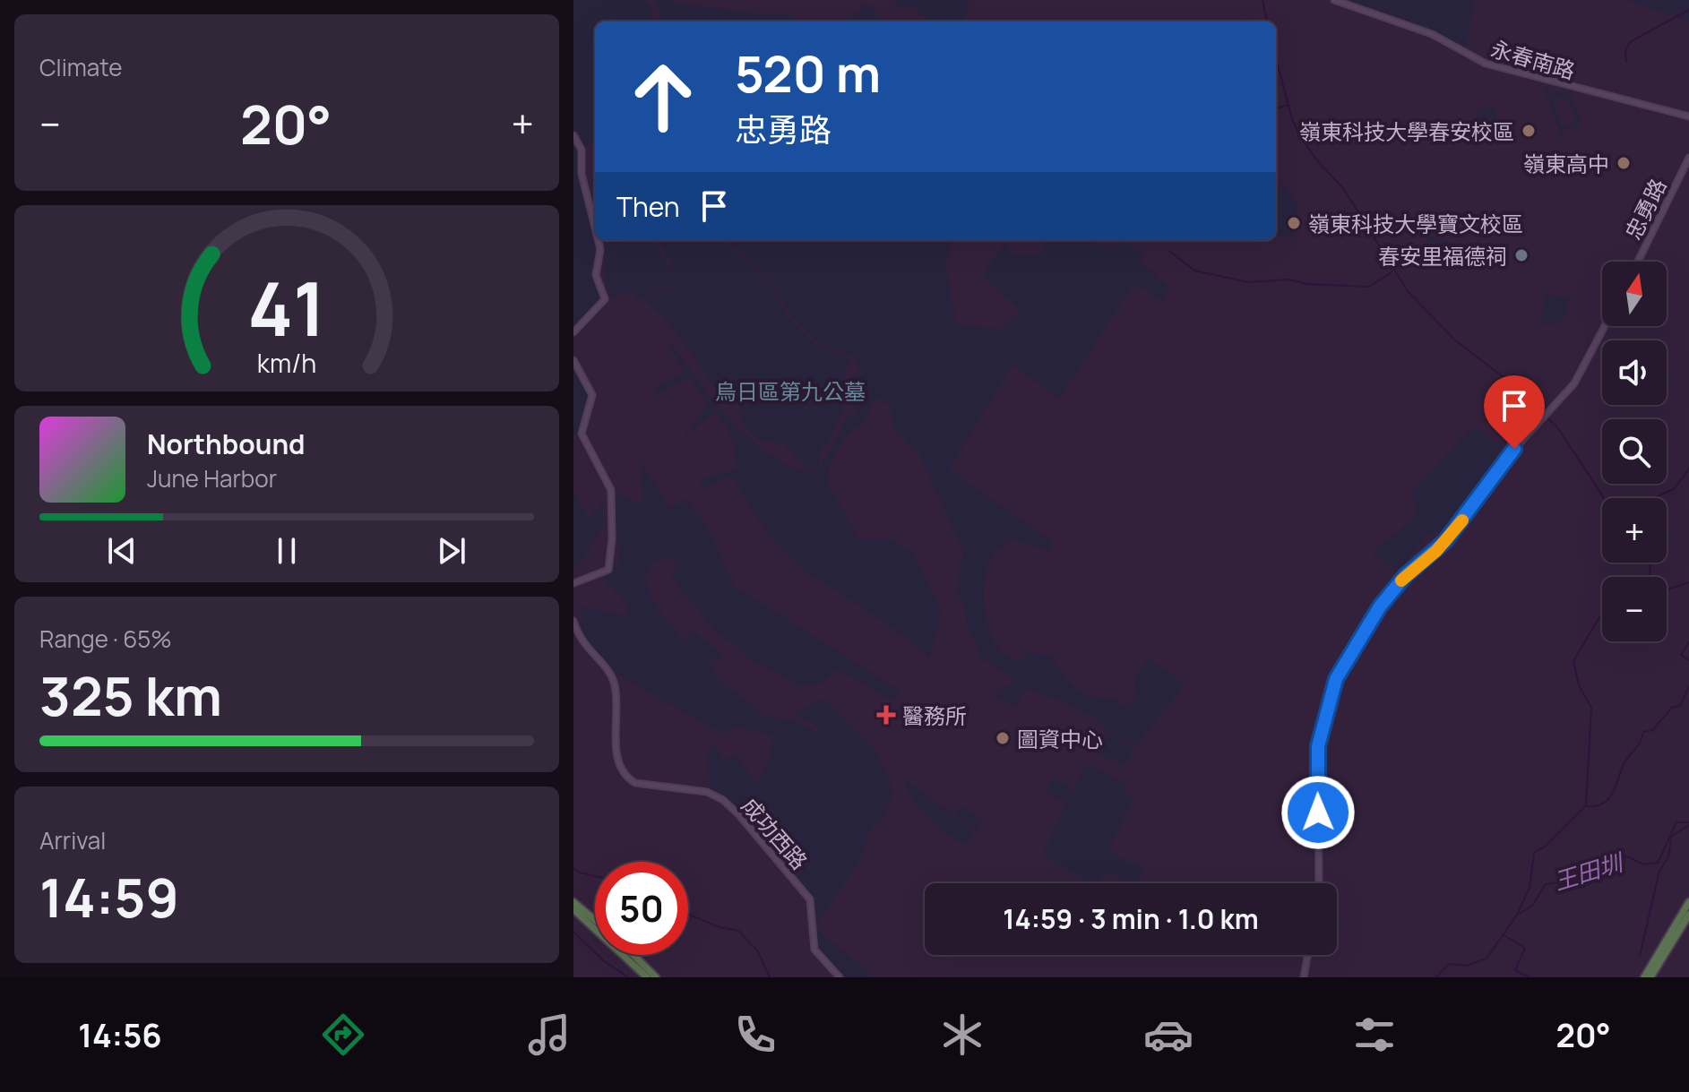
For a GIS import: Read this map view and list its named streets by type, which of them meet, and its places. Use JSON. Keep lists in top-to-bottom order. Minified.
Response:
{"streets":{"street":["永春南路","忠勇路","成功西路"]},"water":["王田圳"],"parks":["烏日區第九公墓"],"places":{"other":["嶺東科技大學春安校區","嶺東高中","嶺東科技大學寶文校區","春安里福德祠","圖資中心"],"health":["醫務所"]},"north":"top","page":{"tile":["Climate",["Range · 65%","325 km"],["Arrival","14:59"]],"turn":["520 m","忠勇路"],"heat":["−","20°","+"],"then":"Then","map_buttons":["+","−"],"song":["Northbound","June Harbor"],"limit":"50","trip":"14:59 · 3 min · 1.0 km","tabs":["14:56","20°"],"gauge":["41","km/h"]}}
